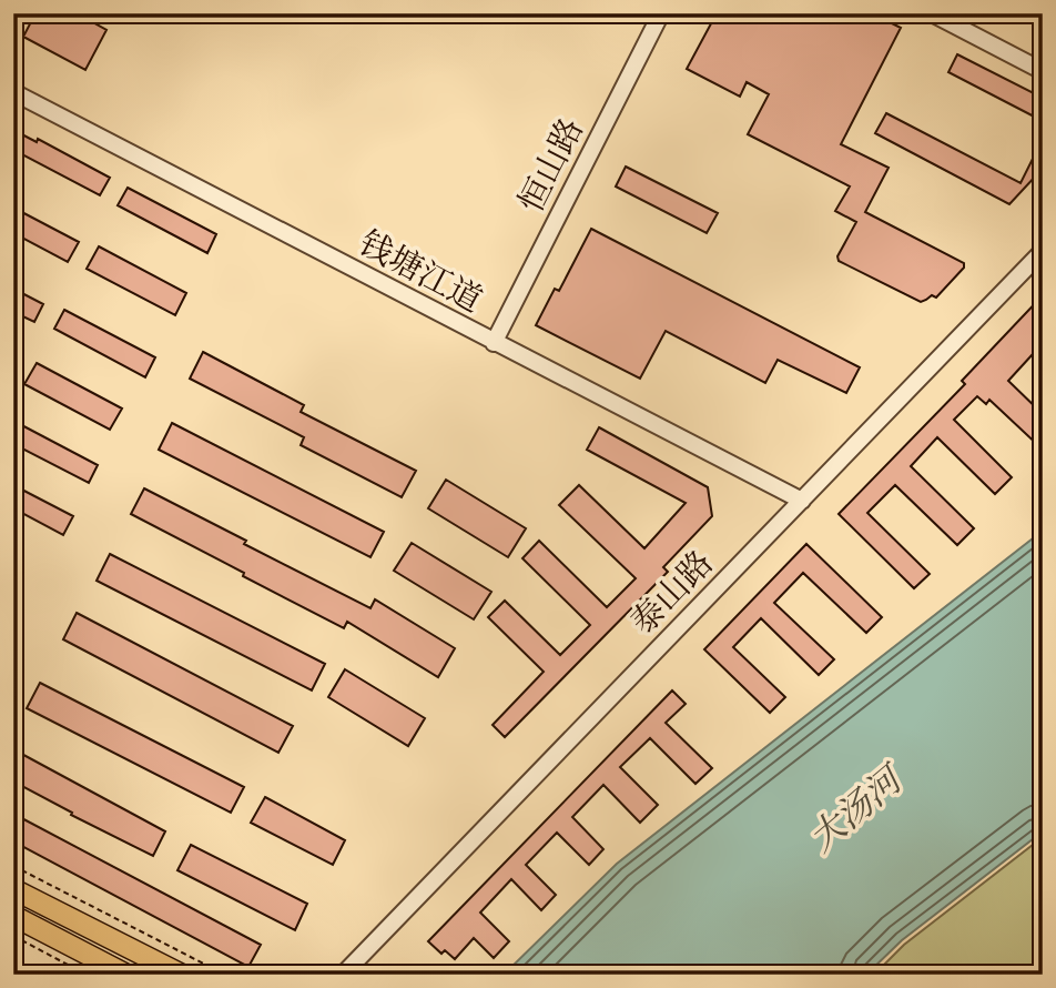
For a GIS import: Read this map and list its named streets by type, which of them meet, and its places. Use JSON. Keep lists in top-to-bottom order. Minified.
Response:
{"streets":{"street":["恒山路","钱塘江道","泰山路"]},"crossings":[["恒山路","钱塘江道"],["钱塘江道","泰山路"]],"water":["大汤河"]}
